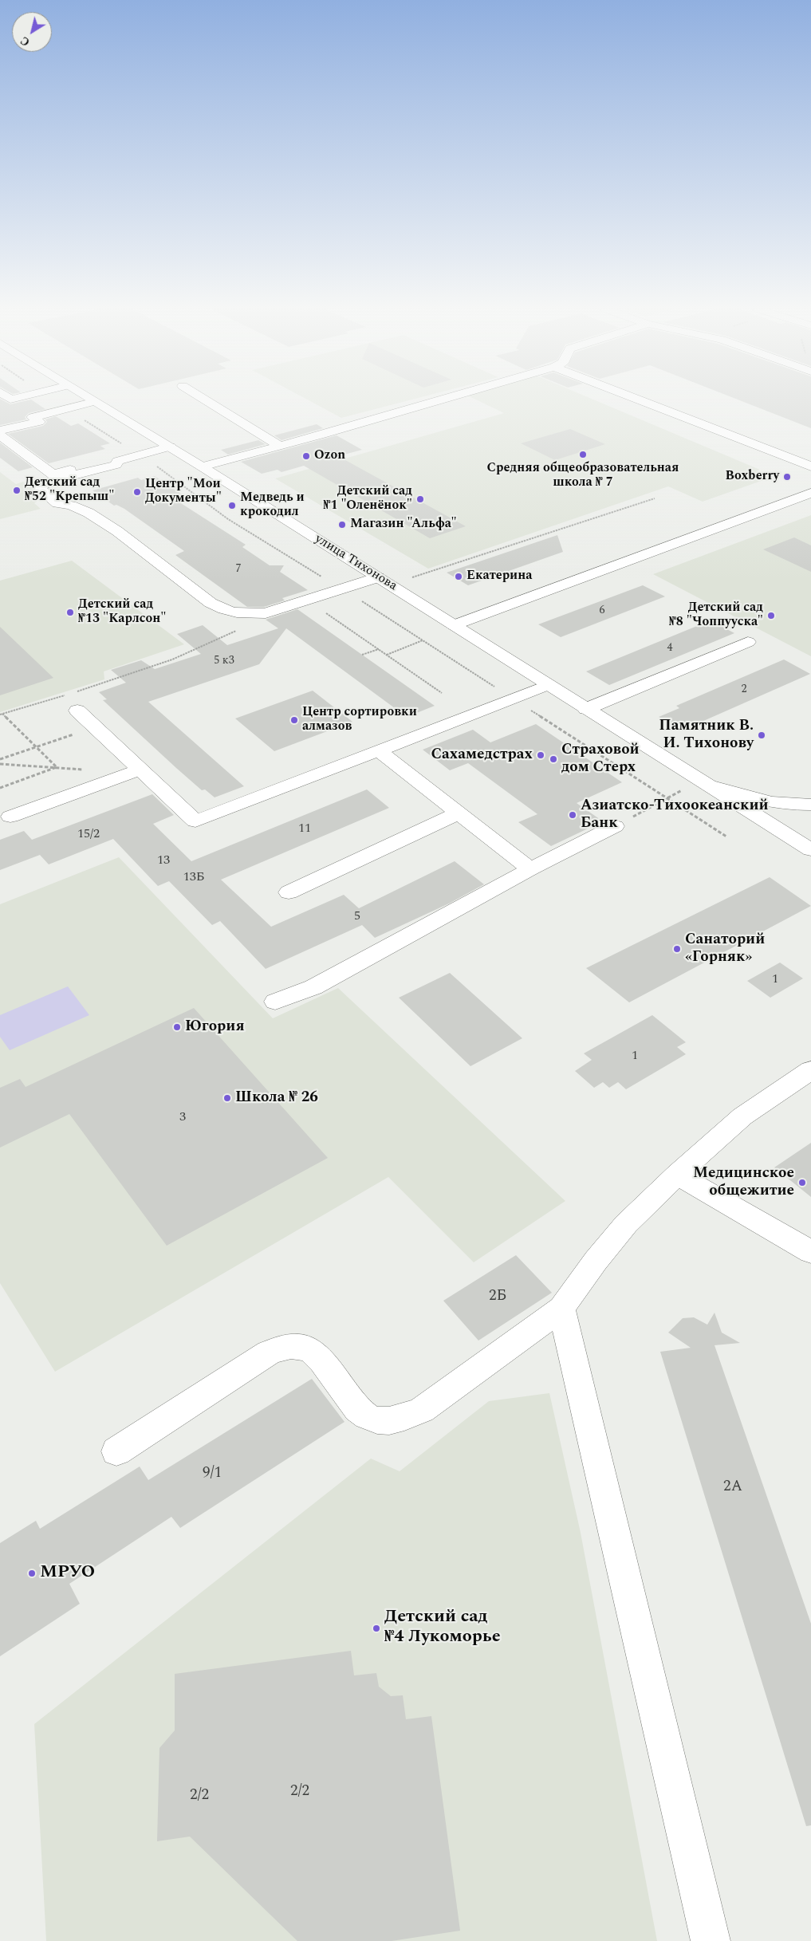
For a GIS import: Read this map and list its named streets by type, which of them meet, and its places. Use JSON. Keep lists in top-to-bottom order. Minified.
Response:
{"streets":{"main road":["улица Тихонова"]},"places":["Cредняя общеобразовательная школа № 7","Ozon","Boxberry","Детский сад №52 \"Крепыш\"","Центр \"Мои Документы\"","Детский сад №1 \"Оленёнок\"","Медведь и крокодил","Магазин \"Альфа\"","Екатерина","Детский сад №13 \"Карлсон\"","Детский сад №8 \"Чоппууска\"","Центр сортировки алмазов","Памятник В. И. Тихонову","Сахамедстрах","Страховой дом Стерх","Азиатско-Тихоокеанский Банк","Санаторий «Горняк»","Югория","Школа № 26","Медицинское общежитие","МРУО","Детский сад №4 Лукоморье"],"house_numbers":["7","6","4","5 к3","2","11","15/2","13","13Б","5","1","1","3","2Б","9/1","2А","2/2","2/2"],"north":"bottom left"}
